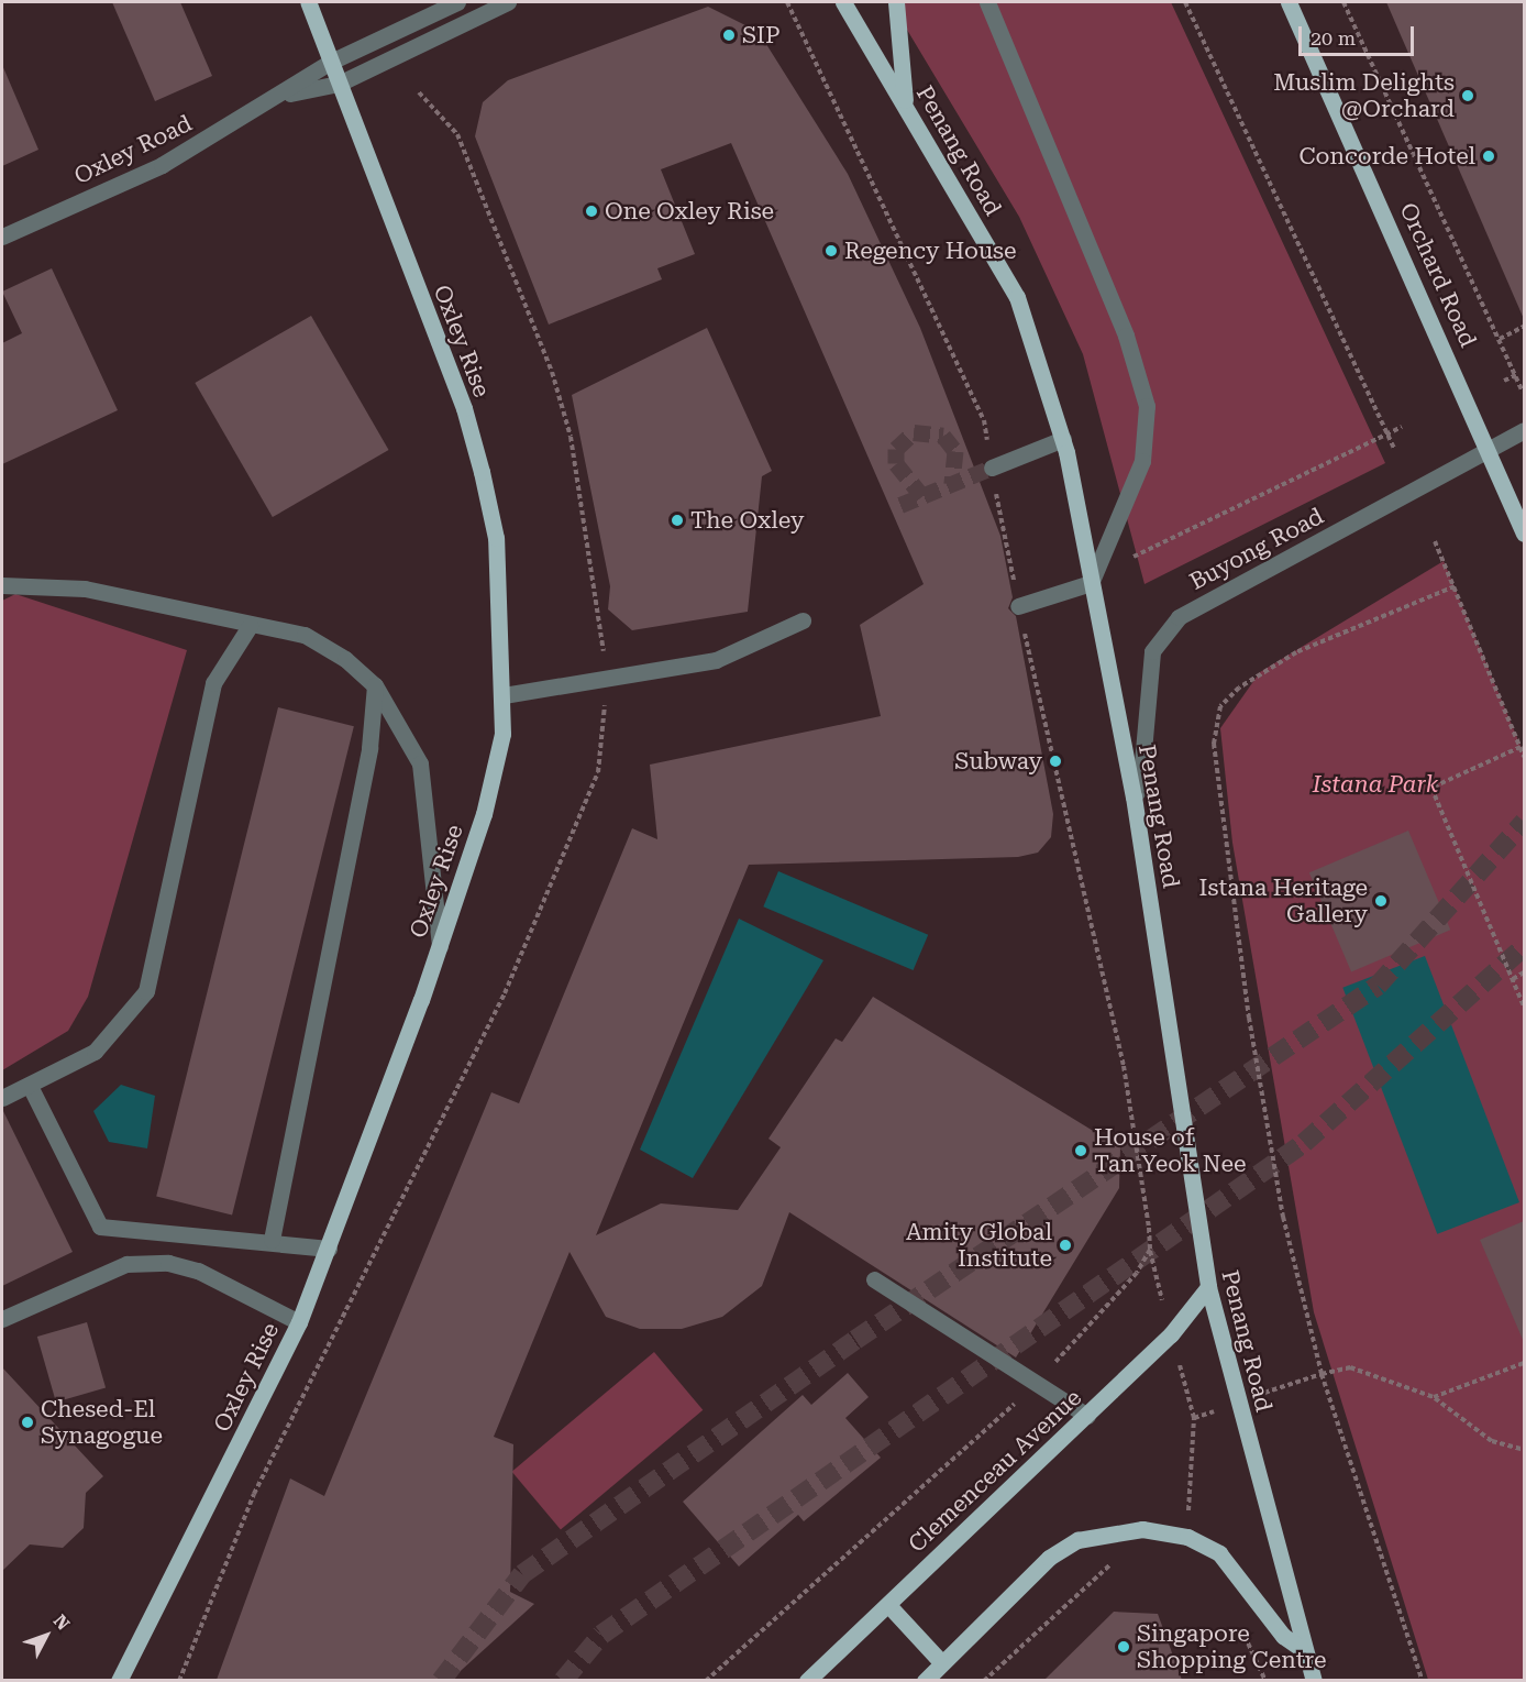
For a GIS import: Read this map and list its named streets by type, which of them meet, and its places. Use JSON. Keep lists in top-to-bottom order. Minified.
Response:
{"streets":{"main road":["Penang Road","Orchard Road","Oxley Rise","Clemenceau Avenue"],"street":["Oxley Road","Buyong Road"]},"crossings":[["Oxley Road","Oxley Rise"],["Penang Road","Buyong Road"],["Penang Road","Clemenceau Avenue"],["Orchard Road","Buyong Road"]],"parks":["Istana Park"],"places":["SIP","Muslim Delights @Orchard","Concorde Hotel","One Oxley Rise","Regency House","The Oxley","Subway","Istana Heritage Gallery","House of Tan Yeok Nee","Amity Global Institute","Chesed-El Synagogue","Singapore Shopping Centre"],"scale_bar":"20 m","north":"top right"}
